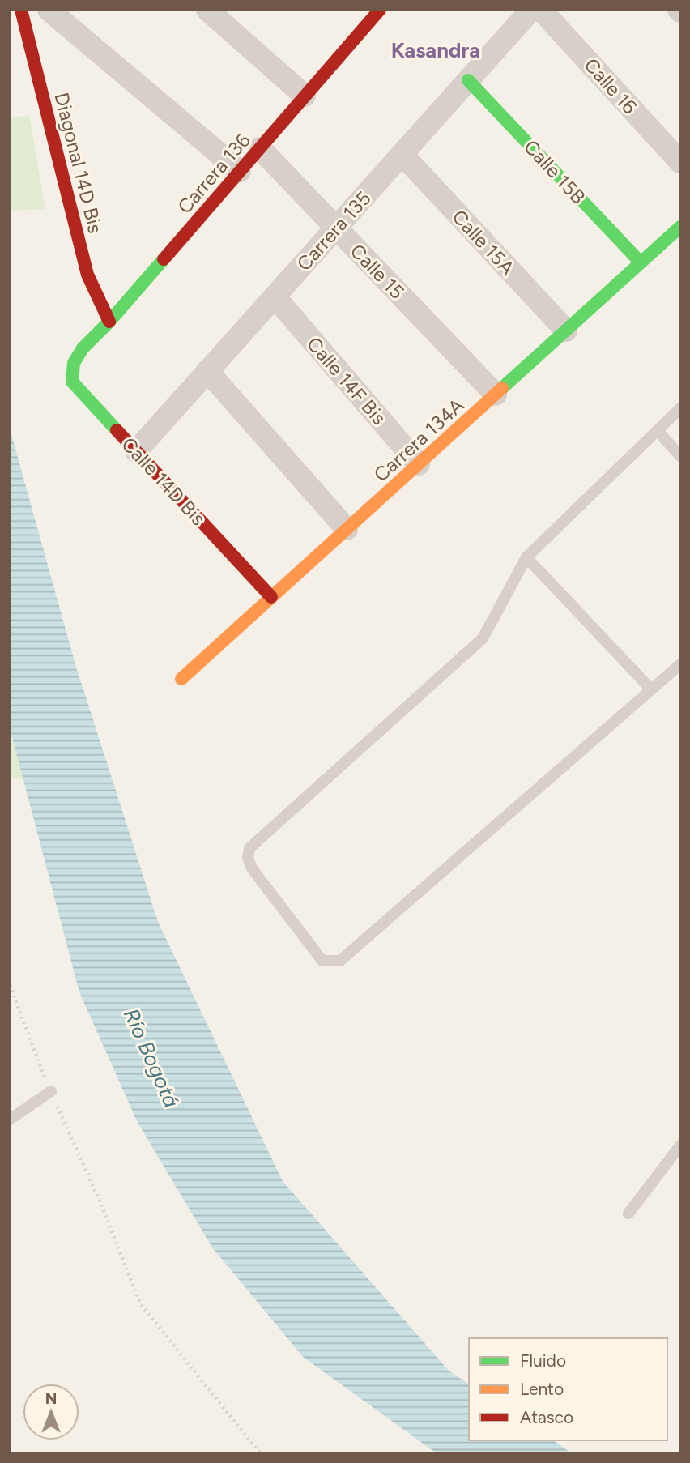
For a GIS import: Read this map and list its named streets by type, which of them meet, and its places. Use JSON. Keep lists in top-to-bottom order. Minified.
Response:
{"streets":{"street":["Calle 16","Diagonal 14D Bis","Calle 15B","Carrera 136","Carrera 135","Calle 15A","Calle 15","Calle 14F Bis","Carrera 134A","Calle 14D Bis"]},"crossings":[["Diagonal 14D Bis","Carrera 136"],["Calle 15B","Carrera 135"],["Calle 15B","Carrera 134A"],["Carrera 136","Calle 15"],["Carrera 136","Calle 14D Bis"],["Carrera 135","Calle 15A"],["Carrera 135","Calle 15"],["Carrera 135","Calle 14F Bis"],["Carrera 135","Calle 14D Bis"],["Calle 15A","Carrera 134A"],["Calle 15","Carrera 134A"],["Calle 14F Bis","Carrera 134A"],["Carrera 134A","Calle 14D Bis"]],"districts":["Kasandra"],"water":["Río Bogotá"],"legend":["Fluido","Lento","Atasco"],"north":"top"}
